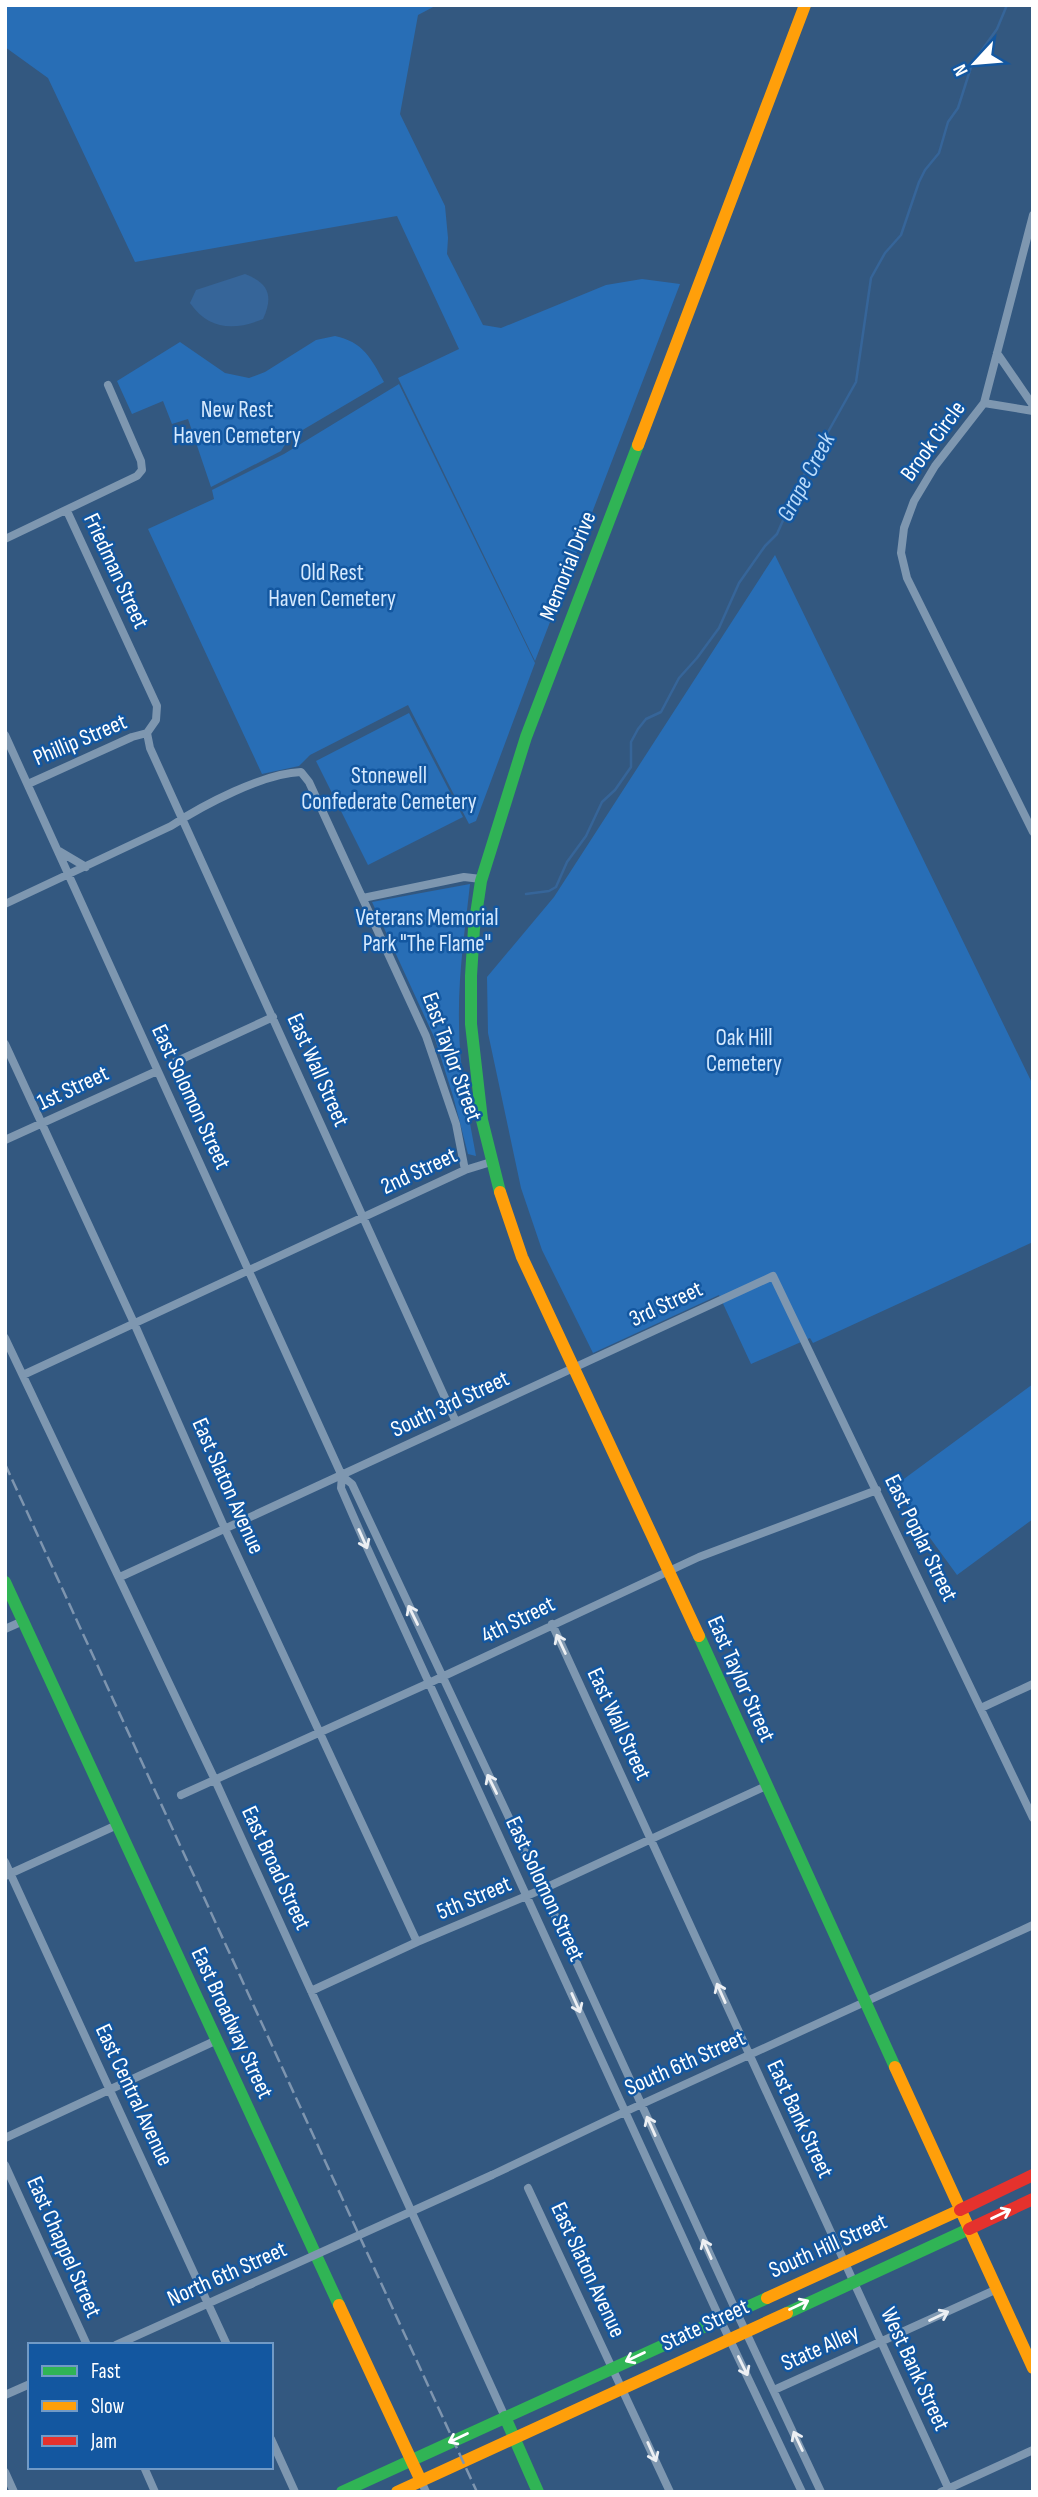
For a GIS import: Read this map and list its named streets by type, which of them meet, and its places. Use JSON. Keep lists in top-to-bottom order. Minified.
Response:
{"streets":{"main road":["Memorial Drive","East Taylor Street","East Broadway Street","South Hill Street","State Street"],"street":["Brook Circle","Friedman Street","Phillip Street","East Wall Street","1st Street","East Solomon Street","2nd Street","3rd Street","South 3rd Street","East Slaton Avenue","East Poplar Street","4th Street","East Broad Street","5th Street","South 6th Street","East Central Avenue","East Bank Street","East Chappel Street","North 6th Street","State Alley","West Bank Street"]},"crossings":[["Memorial Drive","East Taylor Street"],["Memorial Drive","2nd Street"],["Friedman Street","Phillip Street"],["Friedman Street","East Wall Street"],["Phillip Street","East Wall Street"],["Phillip Street","East Solomon Street"],["East Taylor Street","East Wall Street"],["East Taylor Street","2nd Street"],["East Taylor Street","3rd Street"],["East Taylor Street","South 3rd Street"],["East Taylor Street","4th Street"],["East Taylor Street","5th Street"],["East Taylor Street","South 6th Street"],["East Taylor Street","South Hill Street"],["East Taylor Street","State Street"],["East Taylor Street","State Alley"],["East Wall Street","2nd Street"],["East Wall Street","South 3rd Street"],["East Wall Street","4th Street"],["East Wall Street","5th Street"],["East Wall Street","East Bank Street"],["1st Street","East Solomon Street"],["1st Street","East Slaton Avenue"],["East Solomon Street","2nd Street"],["East Solomon Street","South 3rd Street"],["East Solomon Street","4th Street"],["East Solomon Street","5th Street"],["East Solomon Street","South 6th Street"],["East Solomon Street","South Hill Street"],["East Solomon Street","State Street"],["East Solomon Street","State Alley"],["2nd Street","East Slaton Avenue"],["3rd Street","South 3rd Street"],["3rd Street","East Poplar Street"],["South 3rd Street","East Slaton Avenue"],["South 3rd Street","East Broad Street"],["East Slaton Avenue","4th Street"],["East Slaton Avenue","5th Street"],["East Slaton Avenue","South Hill Street"],["East Slaton Avenue","State Street"],["East Poplar Street","4th Street"],["4th Street","East Broad Street"],["East Broad Street","5th Street"],["East Broad Street","South Hill Street"],["5th Street","East Bank Street"],["East Broadway Street","South Hill Street"],["East Broadway Street","State Street"],["South 6th Street","East Bank Street"],["South 6th Street","North 6th Street"],["East Central Avenue","North 6th Street"],["East Bank Street","South Hill Street"],["East Bank Street","West Bank Street"],["South Hill Street","West Bank Street"],["State Street","West Bank Street"],["State Alley","West Bank Street"]],"one_way":["East Bank Street","State Alley"],"water":["Grape Creek"],"parks":["New Rest Haven Cemetery","Old Rest Haven Cemetery","Stonewell Confederate Cemetery","Veterans Memorial Park \"The Flame\"","Oak Hill Cemetery"],"legend":["Fast","Slow","Jam"],"north":"bottom left"}
